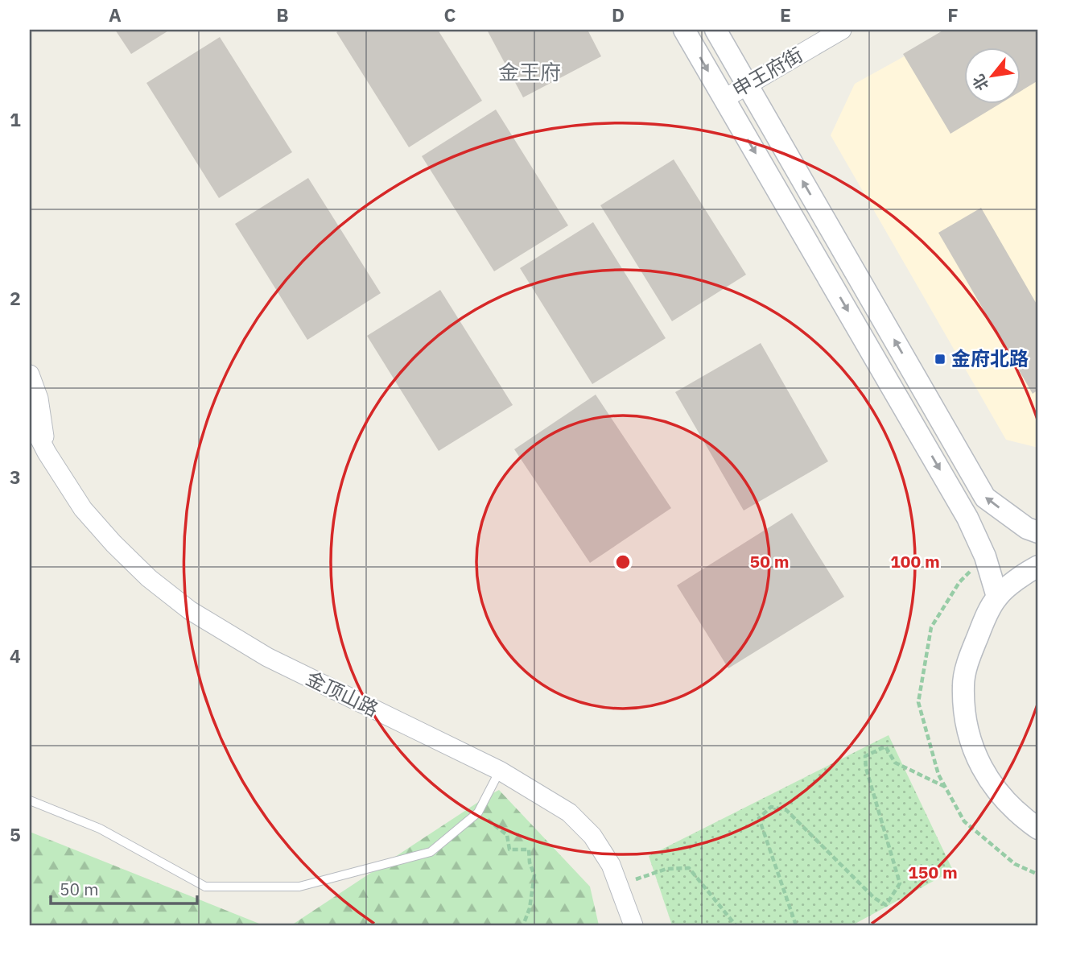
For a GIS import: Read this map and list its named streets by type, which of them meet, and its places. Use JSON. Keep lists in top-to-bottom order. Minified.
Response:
{"streets":{"street":["申王府街","金顶山路"]},"districts":["金王府"],"places":{"transit":["金府北路"]},"scale_bar":"50 m","north":"bottom left","grid":{"columns":["A","B","C","D","E","F"],"rows":["1","2","3","4","5"]},"rings":["50 m","100 m","150 m"]}
